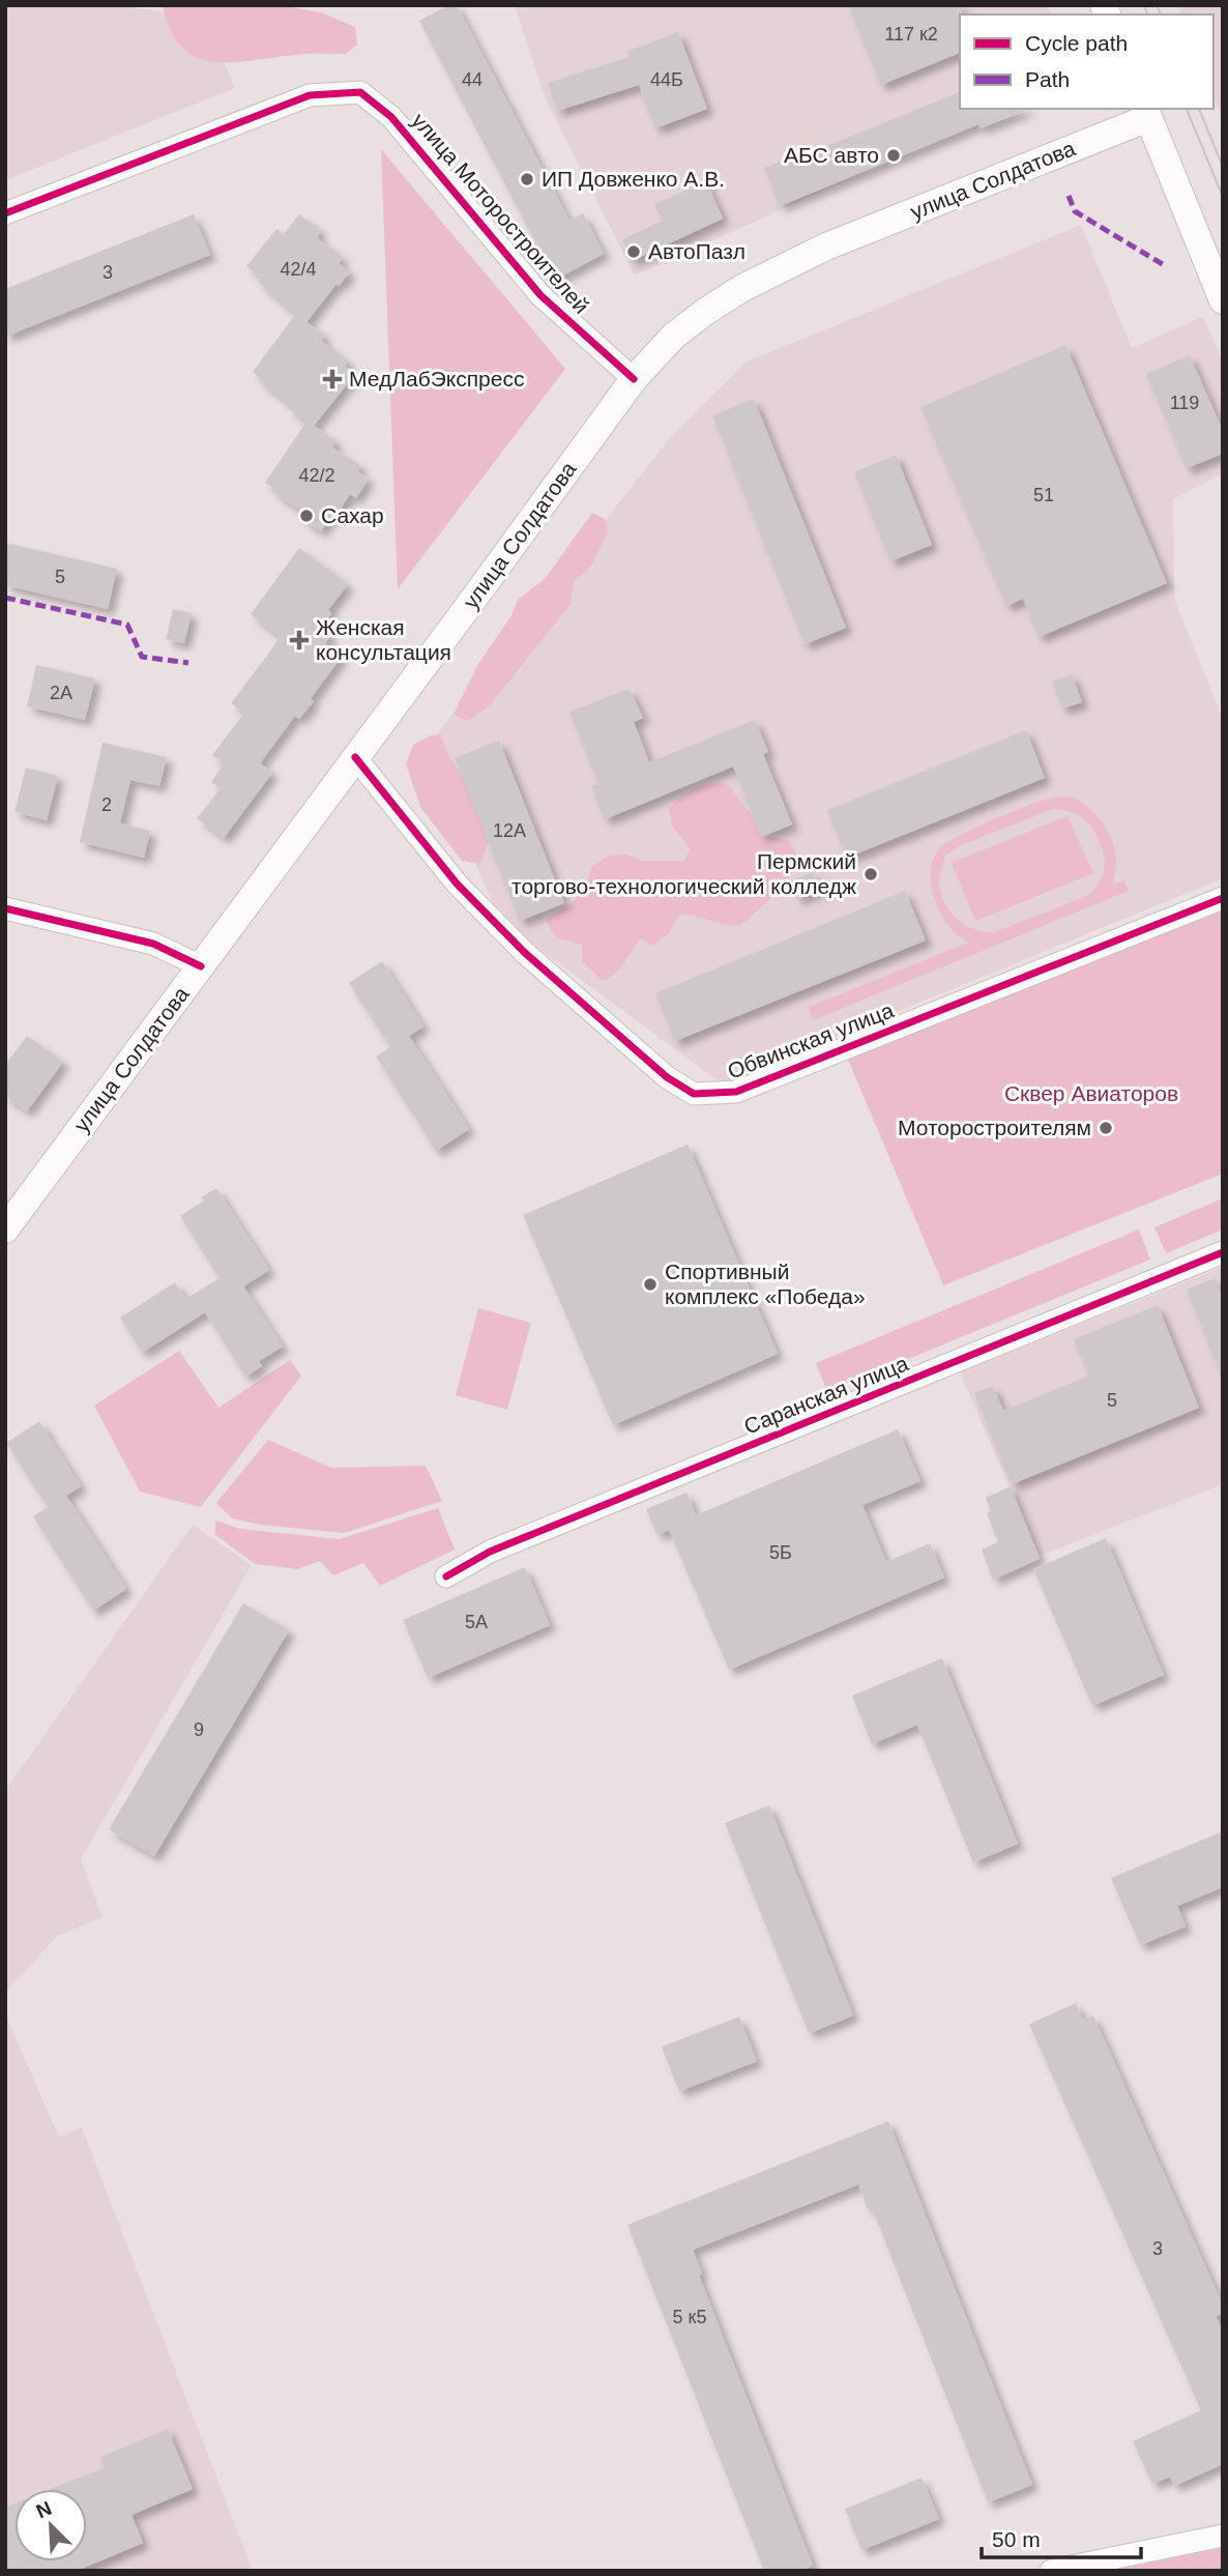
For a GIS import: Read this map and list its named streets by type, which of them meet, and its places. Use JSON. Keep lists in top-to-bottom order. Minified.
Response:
{"streets":{"main road":["улица Солдатова"],"street":["улица Моторостроителей","Обвинская улица","Саранская улица"]},"crossings":[["улица Солдатова","улица Моторостроителей"],["улица Солдатова","Обвинская улица"]],"parks":["Сквер Авиаторов"],"places":{"other":["АБС авто","ИП Довженко А.В.","АвтоПазл","Сахар","Пермский торгово-технологический колледж","Моторостроителям","Спортивный комплекс «Победа»"],"health":["МедЛабЭкспресс","Женская консультация"]},"house_numbers":["117 к2","44","44Б","42/4","3","119","42/2","51","5","2А","2","12А","5","5Б","5А","9","3","5 к5"],"legend":["Cycle path","Path"],"scale_bar":"50 m","north":"top left"}
